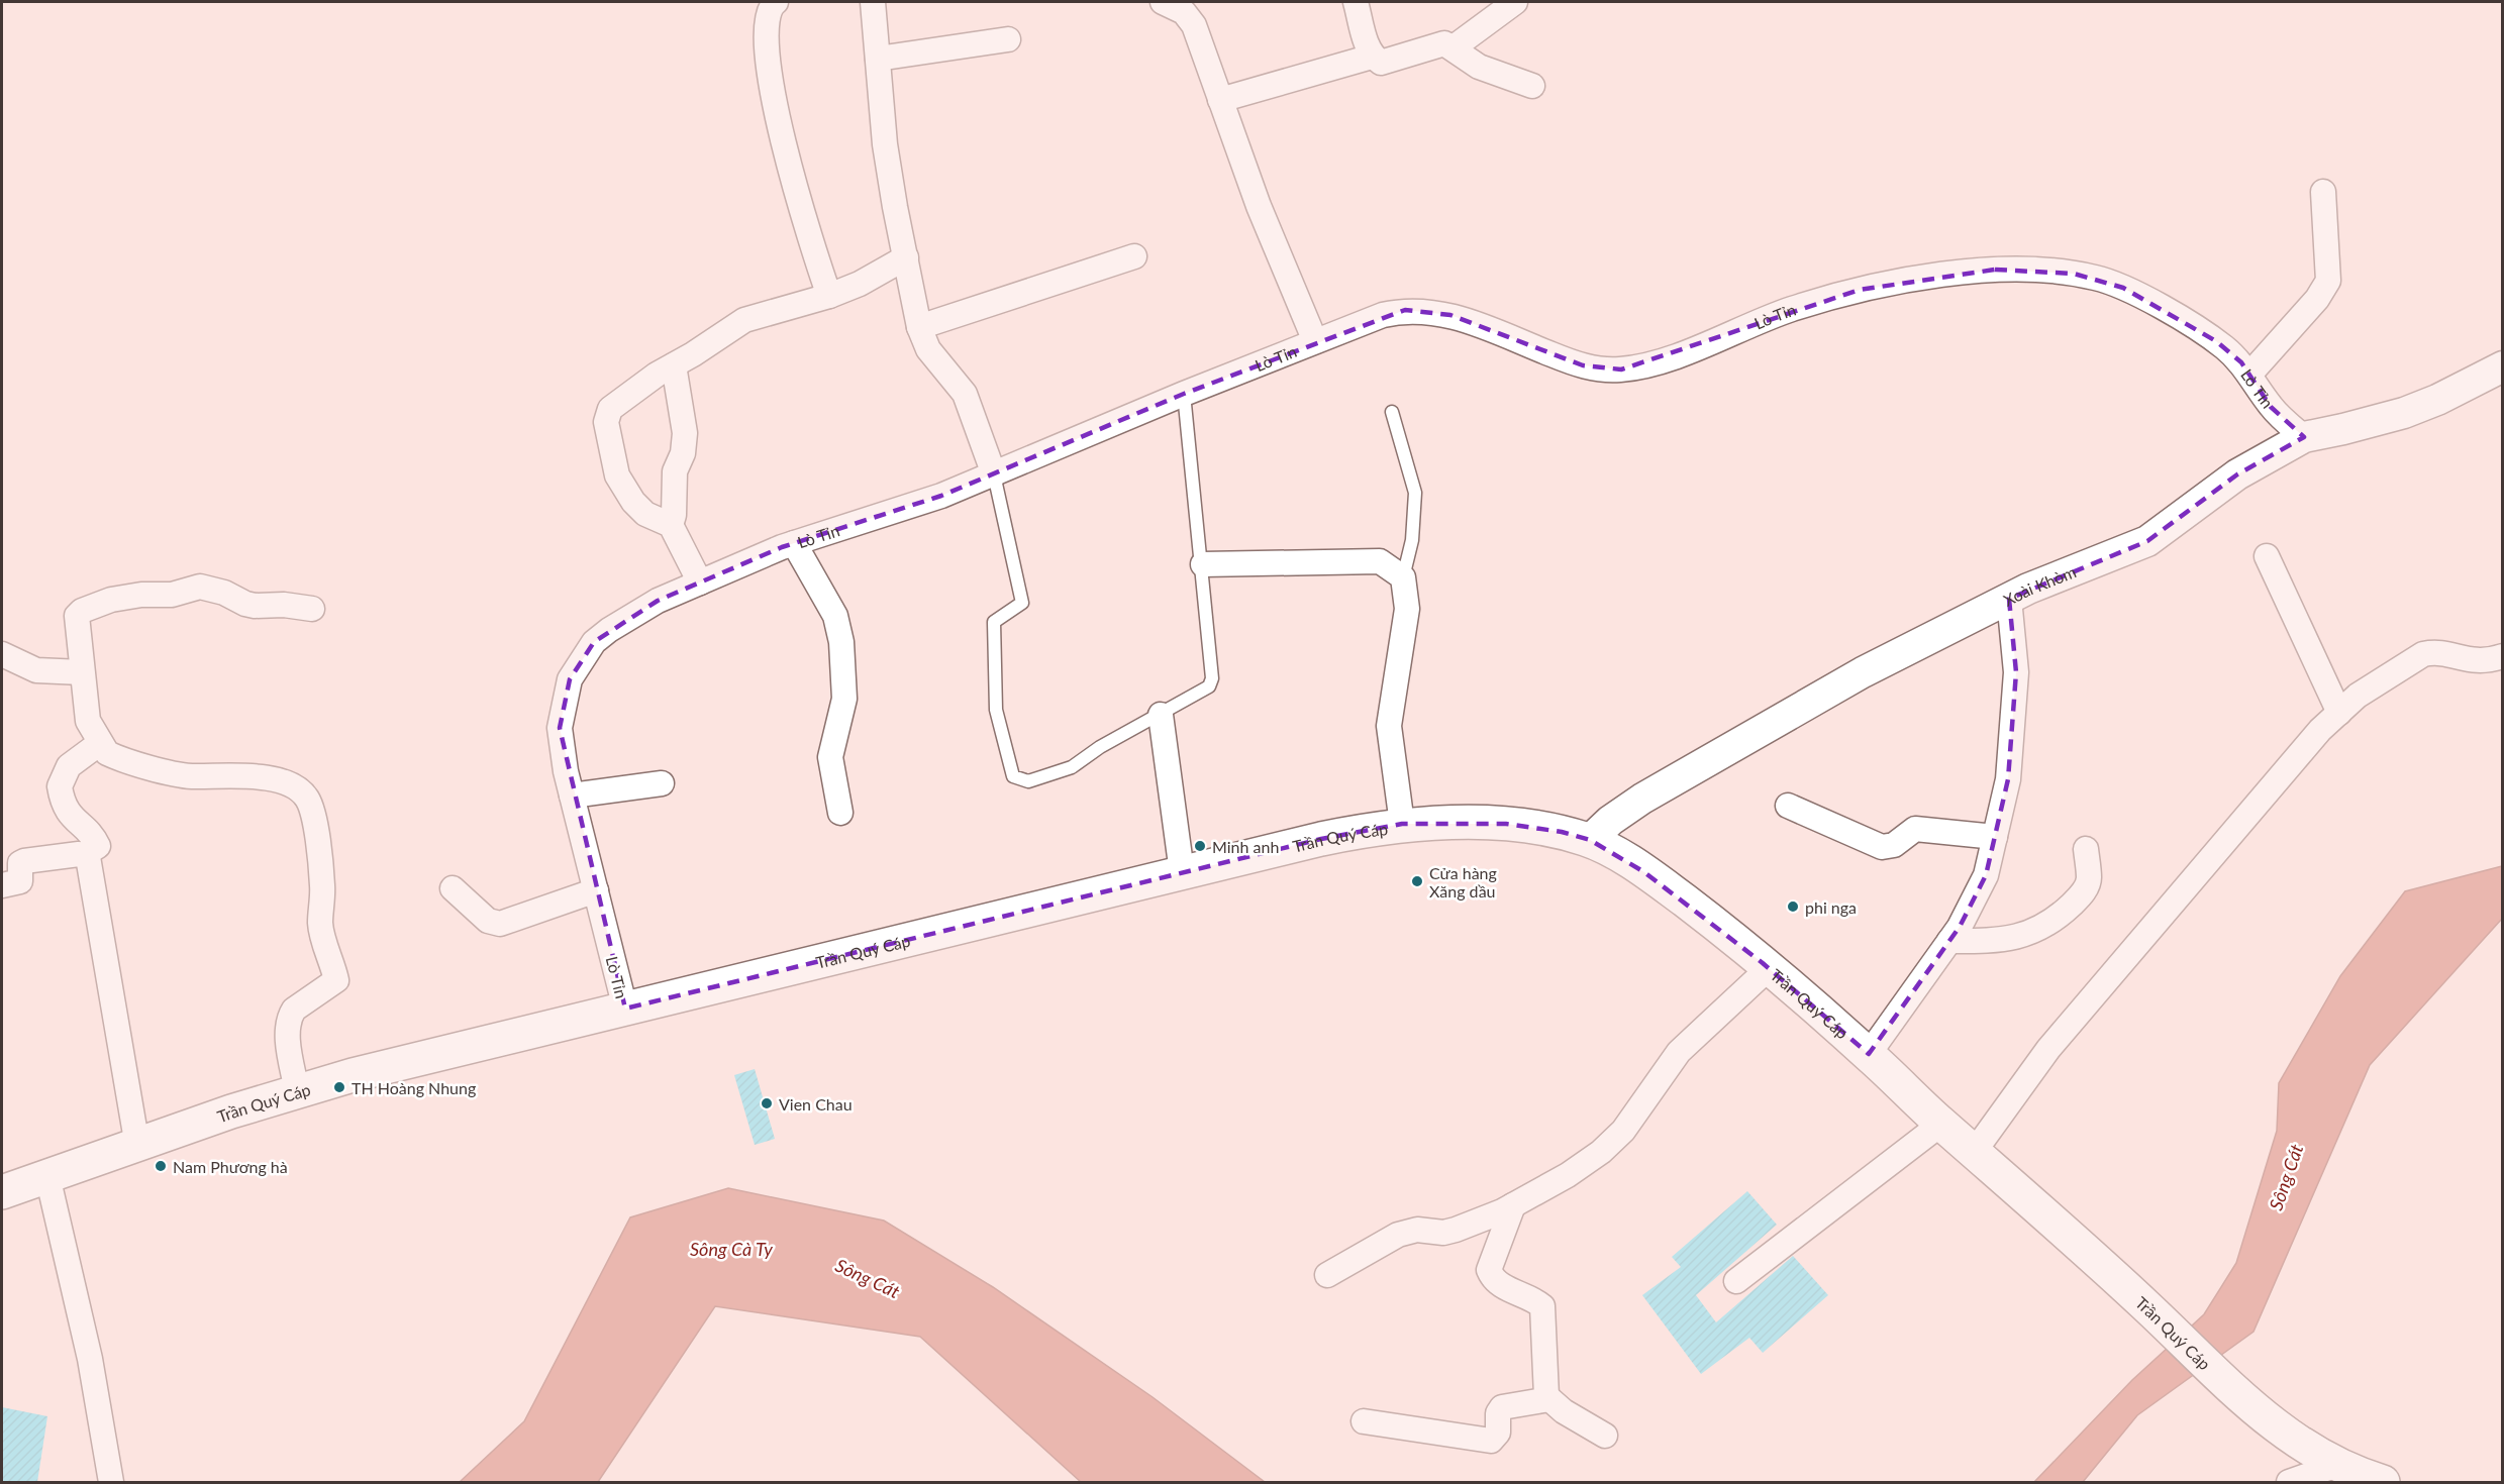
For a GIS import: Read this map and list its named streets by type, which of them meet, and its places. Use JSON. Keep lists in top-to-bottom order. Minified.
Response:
{"streets":{"main road":["Trần Quý Cáp"],"street":["Lò Tỉn","Xoài Khòm"]},"crossings":[["Lò Tỉn","Xoài Khòm"],["Lò Tỉn","Trần Quý Cáp"],["Xoài Khòm","Trần Quý Cáp"]],"water":["Sông Cát","Sông Cà Ty"],"places":["Minh anh","Cửa hàng Xăng dầu","phi nga","TH Hoàng Nhung","Vien Chau","Nam Phương hà"]}
